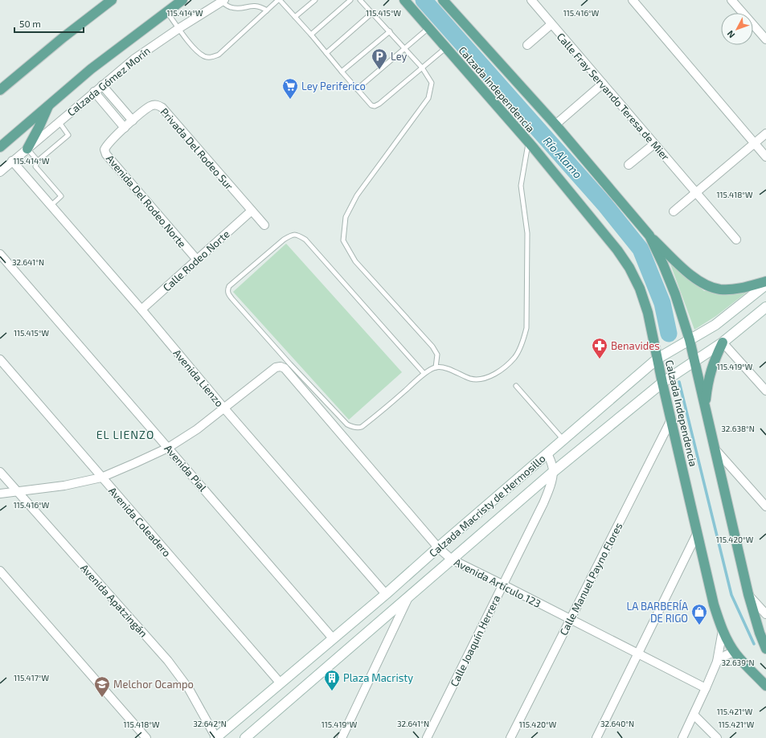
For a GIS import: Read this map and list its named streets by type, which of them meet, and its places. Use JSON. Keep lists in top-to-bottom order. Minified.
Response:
{"streets":{"main road":["Calzada Independencia","Calzada Macristy de Hermosillo"],"street":["Calzada Gómez Morín","Calle Fray Servando Teresa de Mier","Privada Del Rodeo Sur","Avenida Del Rodeo Norte","Calle Rodeo Norte","Avenida Lienzo","Avenida Pial","Avenida Coleadero","Calle Manuel Payno Flores","Avenida Artículo 123","Avenida Apatzingán","Calle Joaquín Herrera"]},"crossings":[["Calzada Gómez Morín","Avenida Lienzo"],["Calzada Independencia","Calzada Macristy de Hermosillo"],["Calzada Independencia","Calle Manuel Payno Flores"],["Privada Del Rodeo Sur","Avenida Del Rodeo Norte"],["Privada Del Rodeo Sur","Calle Rodeo Norte"],["Avenida Del Rodeo Norte","Calle Rodeo Norte"],["Calle Rodeo Norte","Avenida Lienzo"],["Avenida Lienzo","Calzada Macristy de Hermosillo"],["Avenida Pial","Calzada Macristy de Hermosillo"],["Calzada Macristy de Hermosillo","Avenida Coleadero"],["Calzada Macristy de Hermosillo","Avenida Artículo 123"],["Calzada Macristy de Hermosillo","Avenida Apatzingán"],["Calzada Macristy de Hermosillo","Calle Joaquín Herrera"],["Calle Manuel Payno Flores","Avenida Artículo 123"],["Avenida Artículo 123","Calle Joaquín Herrera"]],"districts":["EL LIENZO"],"water":["Río Alamo"],"places":{"parking":["Ley"],"supermarket":["Ley Periferico"],"pharmacy":["Benavides"],"shop":["LA BARBERÍA DE RIGO"],"building":["Plaza Macristy"],"school or university":["Melchor Ocampo"]},"scale_bar":"50 m","north":"bottom left","coordinates":["115.414°W","115.415°W","115.416°W","115.418°W","32.641°N","115.419°W","32.638°N","115.420°W","32.639°N","115.417°W","115.421°W","32.642°N","32.640°N"]}
